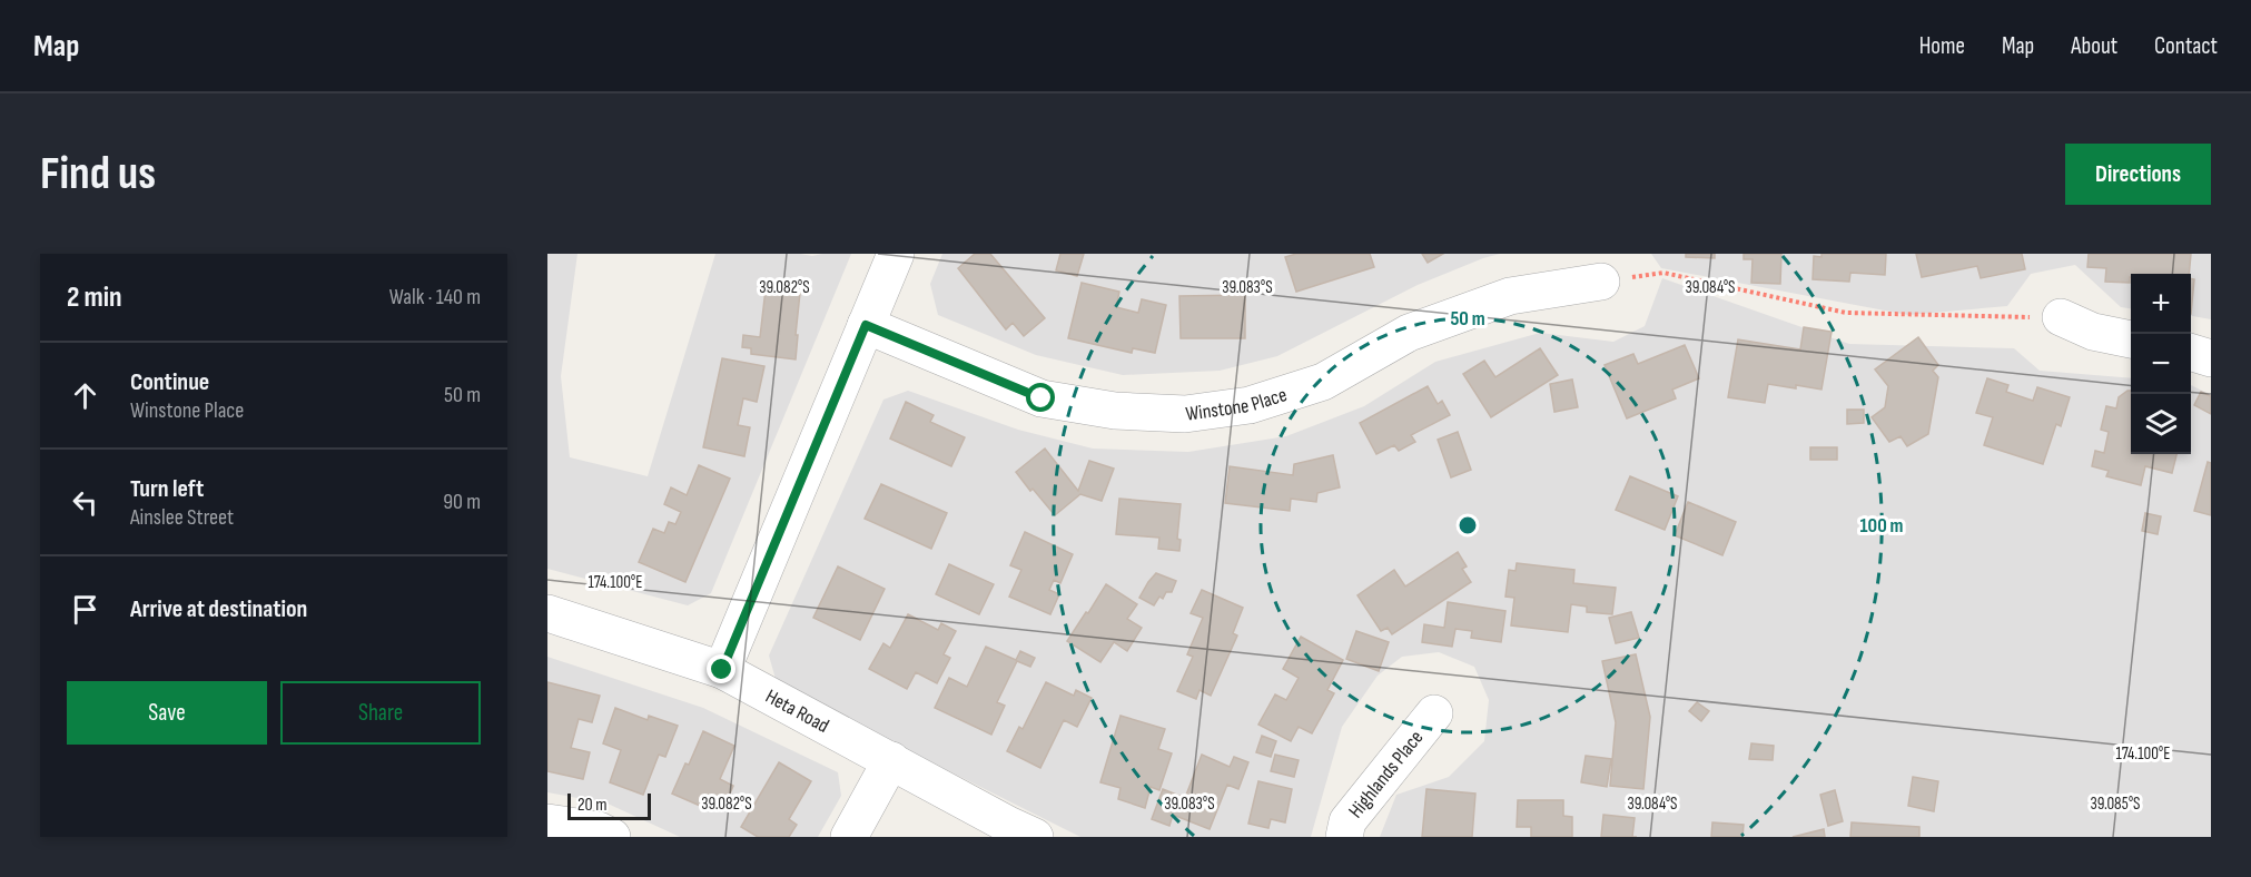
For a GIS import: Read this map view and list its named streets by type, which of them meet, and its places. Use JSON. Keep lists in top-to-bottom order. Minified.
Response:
{"streets":{"street":["Winstone Place","Heta Road","Highlands Place"]},"scale_bar":"20 m","page":{"header":"Map","nav":["Home","Map","About","Contact"],"buttons":["Directions",["Save","Share"]],"title":"Find us","heading":["2 min","Walk · 140 m"],"map_buttons":["+","−"],"list":[["Continue","Winstone Place","50 m"],["Turn left","Ainslee Street","90 m"],"Arrive at destination"],"scale":"20 m"},"coordinates":["39.082°S","39.083°S","39.084°S","174.100°E","39.085°S"],"rings":["50 m","100 m"]}
